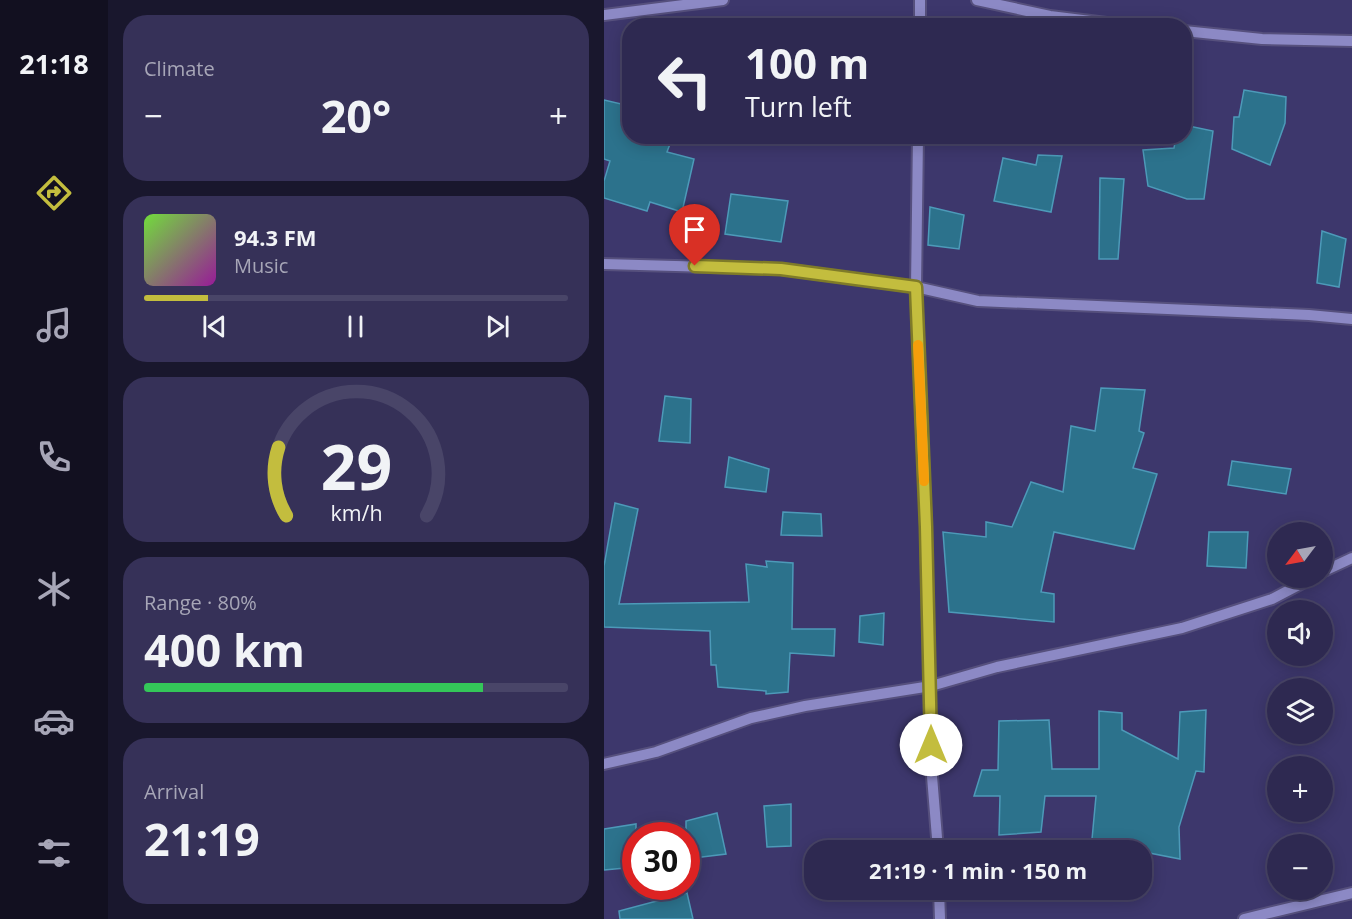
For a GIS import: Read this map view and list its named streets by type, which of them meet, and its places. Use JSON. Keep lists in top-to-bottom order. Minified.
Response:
{"north":"bottom left","page":{"tabs":"21:18","tile":["Climate",["Range · 80%","400 km"],["Arrival","21:19"]],"turn":["100 m","Turn left"],"heat":["−","20°","+"],"song":["94.3 FM","Music"],"map_buttons":["+","−"],"limit":"30","trip":"21:19 · 1 min · 150 m","gauge":["29","km/h"]}}
